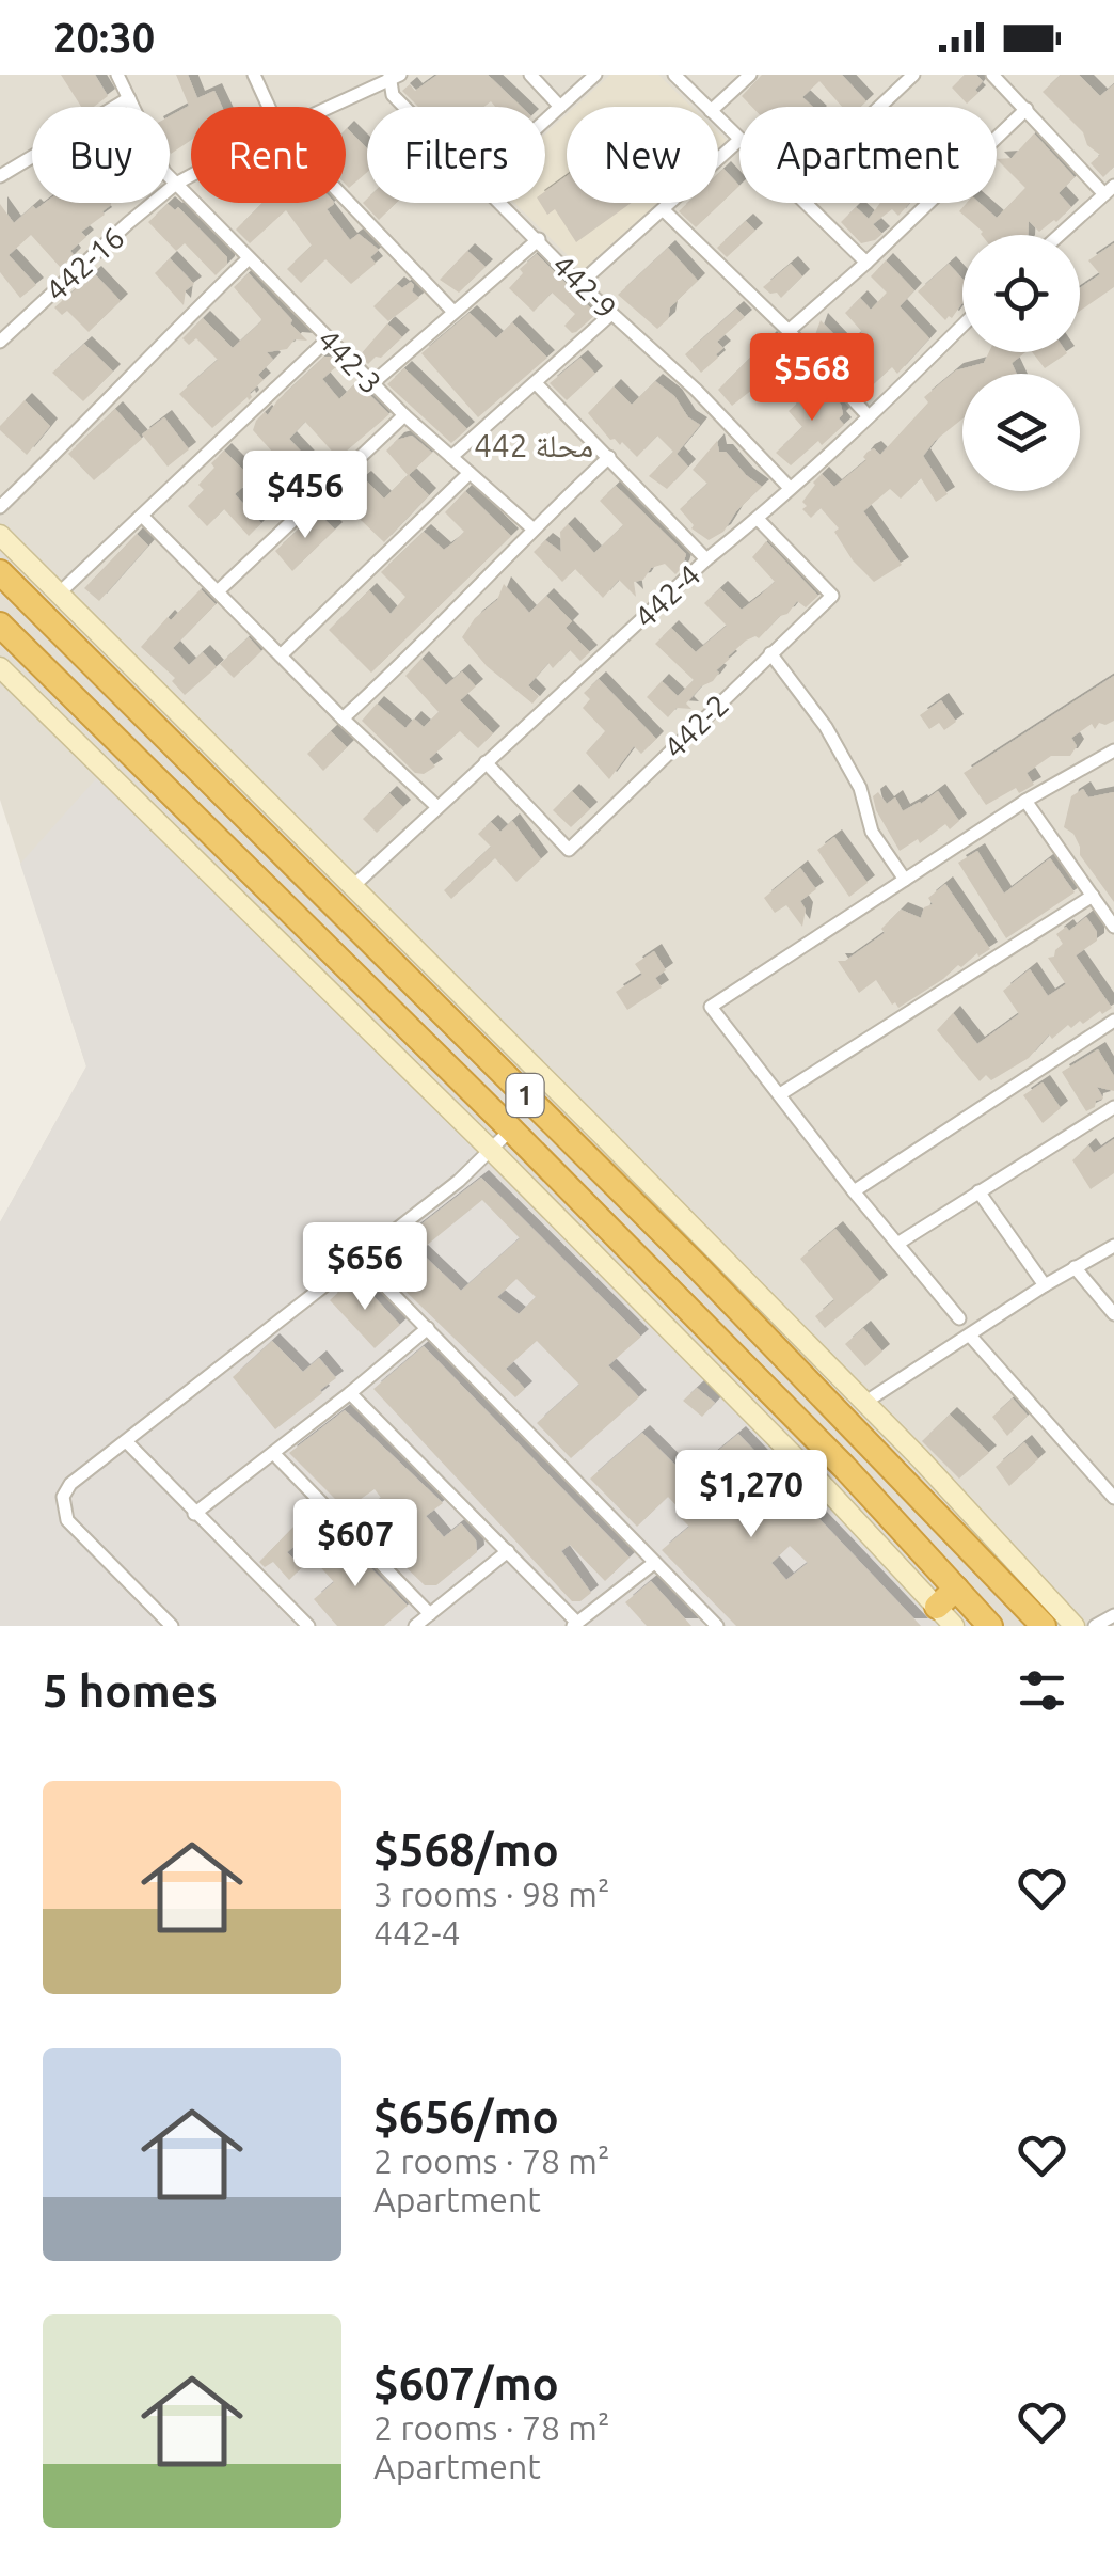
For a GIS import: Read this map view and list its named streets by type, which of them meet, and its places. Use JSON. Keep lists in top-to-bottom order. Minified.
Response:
{"streets":{"highway":["1"],"street":["442-16","442-9","442-3","442-4","442-2"]},"crossings":[["442-16","442-9"],["442-16","442-3"],["442-9","442-4"],["442-4","442-2"]],"districts":["محلة 442"],"page":{"status":"20:30","chip":["Buy","Rent","Filters","New","Apartment"],"price":["$568","$456","$656","$1,270","$607"],"heading":"5 homes","list":[{"name":"$568/mo","note":"3 rooms · 98 m² · 442-4"},{"name":"$656/mo","note":"2 rooms · 78 m² · Apartment"},{"name":"$607/mo","note":"2 rooms · 78 m² · Apartment"}]}}
